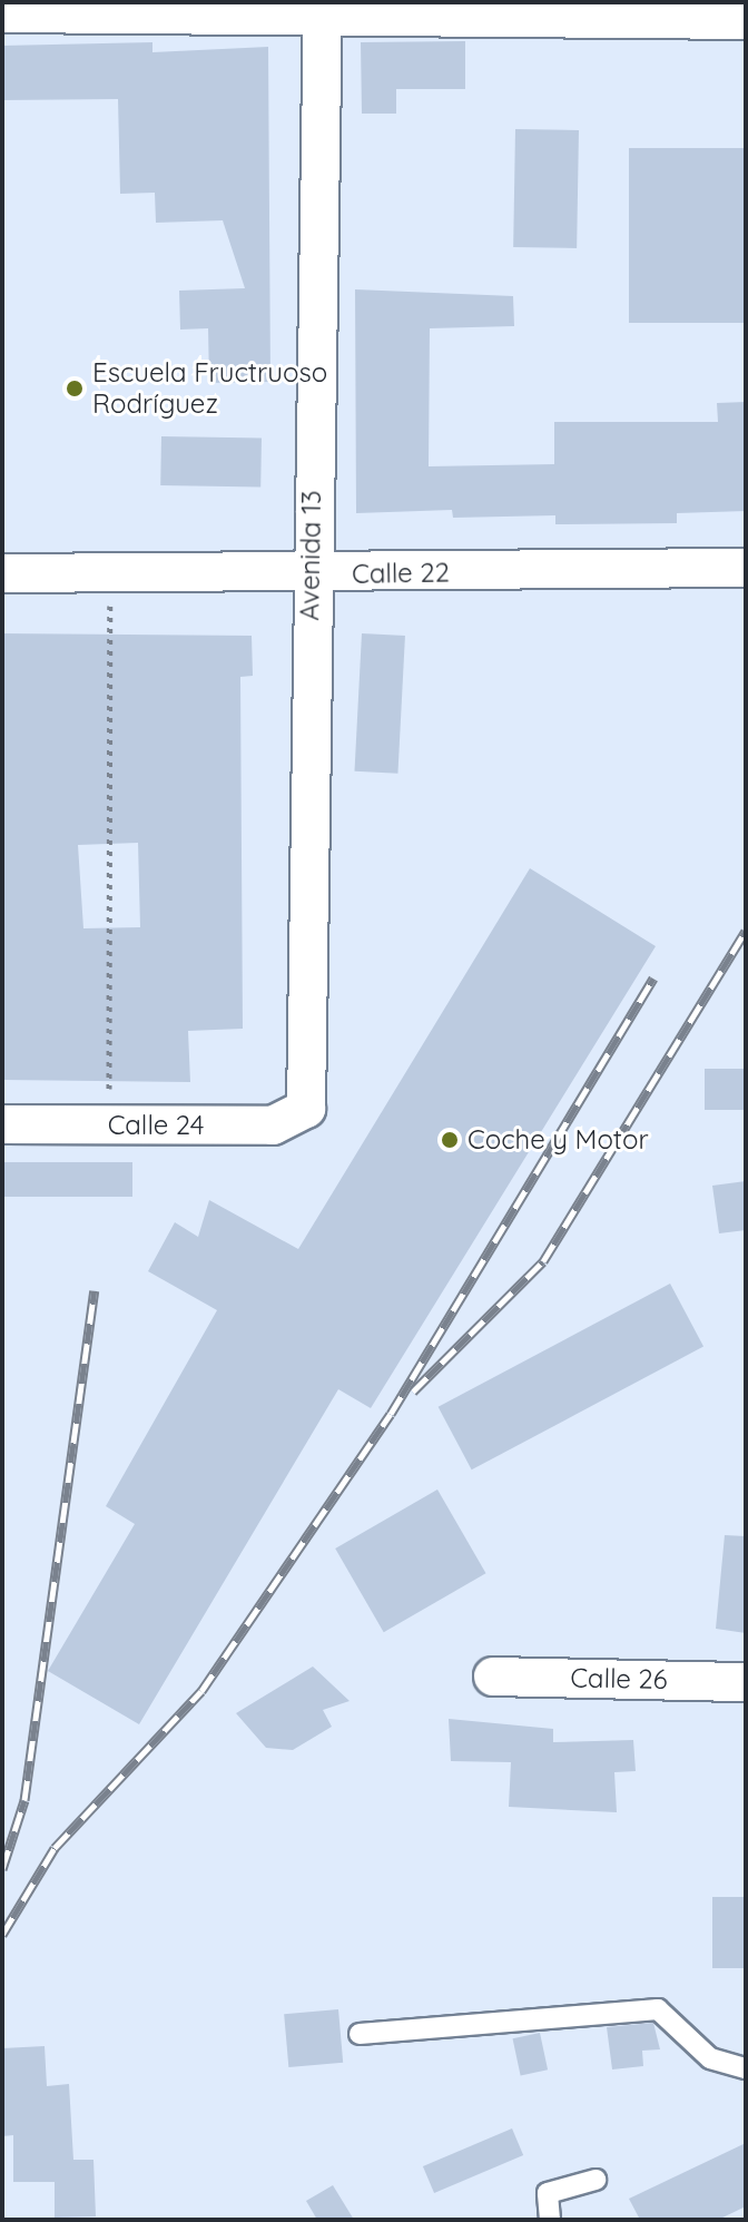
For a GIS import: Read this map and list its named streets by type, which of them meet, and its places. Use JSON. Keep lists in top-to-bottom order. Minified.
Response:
{"streets":{"street":["Avenida 13","Calle 22","Calle 24","Calle 26"]},"crossings":[["Avenida 13","Calle 22"],["Avenida 13","Calle 24"]],"places":["Escuela Fructruoso Rodríguez","Coche y Motor"]}
